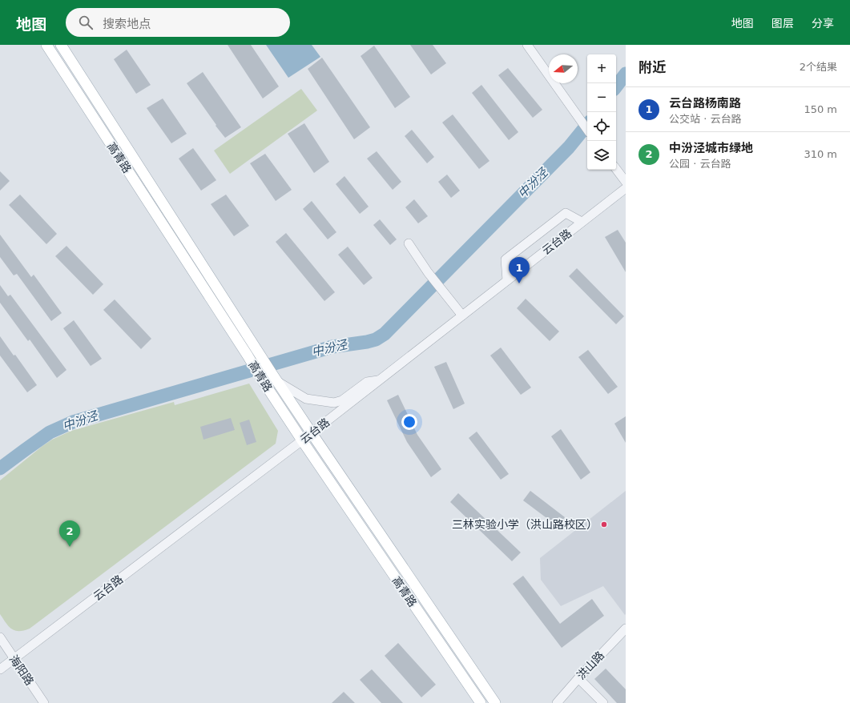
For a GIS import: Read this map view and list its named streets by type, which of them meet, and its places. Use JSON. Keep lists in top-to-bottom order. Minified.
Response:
{"streets":{"main road":["高青路"],"street":["云台路","洪山路","海阳路"]},"crossings":[["高青路","云台路"],["云台路","海阳路"]],"water":["中汾泾"],"places":["三林实验小学（洪山路校区）"],"north":"left","page":{"header":"地图","search":"搜索地点","nav":["地图","图层","分享"],"heading":["附近","2个结果"],"map_buttons":["+","−"],"list":[{"mark":"1","name":"云台路杨南路","note":"公交站 · 云台路","value":"150 m"},{"mark":"2","name":"中汾泾城市绿地","note":"公园 · 云台路","value":"310 m"}],"pins":["1","2"]}}
